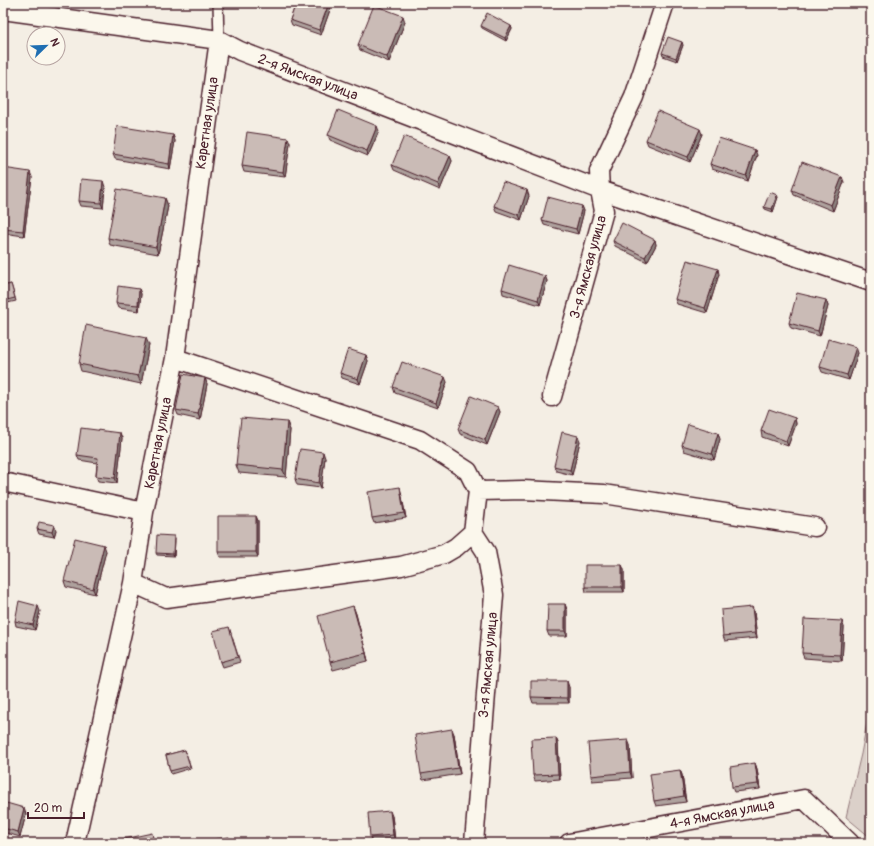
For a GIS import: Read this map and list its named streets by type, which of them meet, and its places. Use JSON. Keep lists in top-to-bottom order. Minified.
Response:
{"streets":{"street":["2-я Ямская улица","Каретная улица","3-я Ямская улица","4-я Ямская улица"]},"crossings":[["2-я Ямская улица","Каретная улица"],["2-я Ямская улица","3-я Ямская улица"]],"scale_bar":"20 m","north":"top right"}
